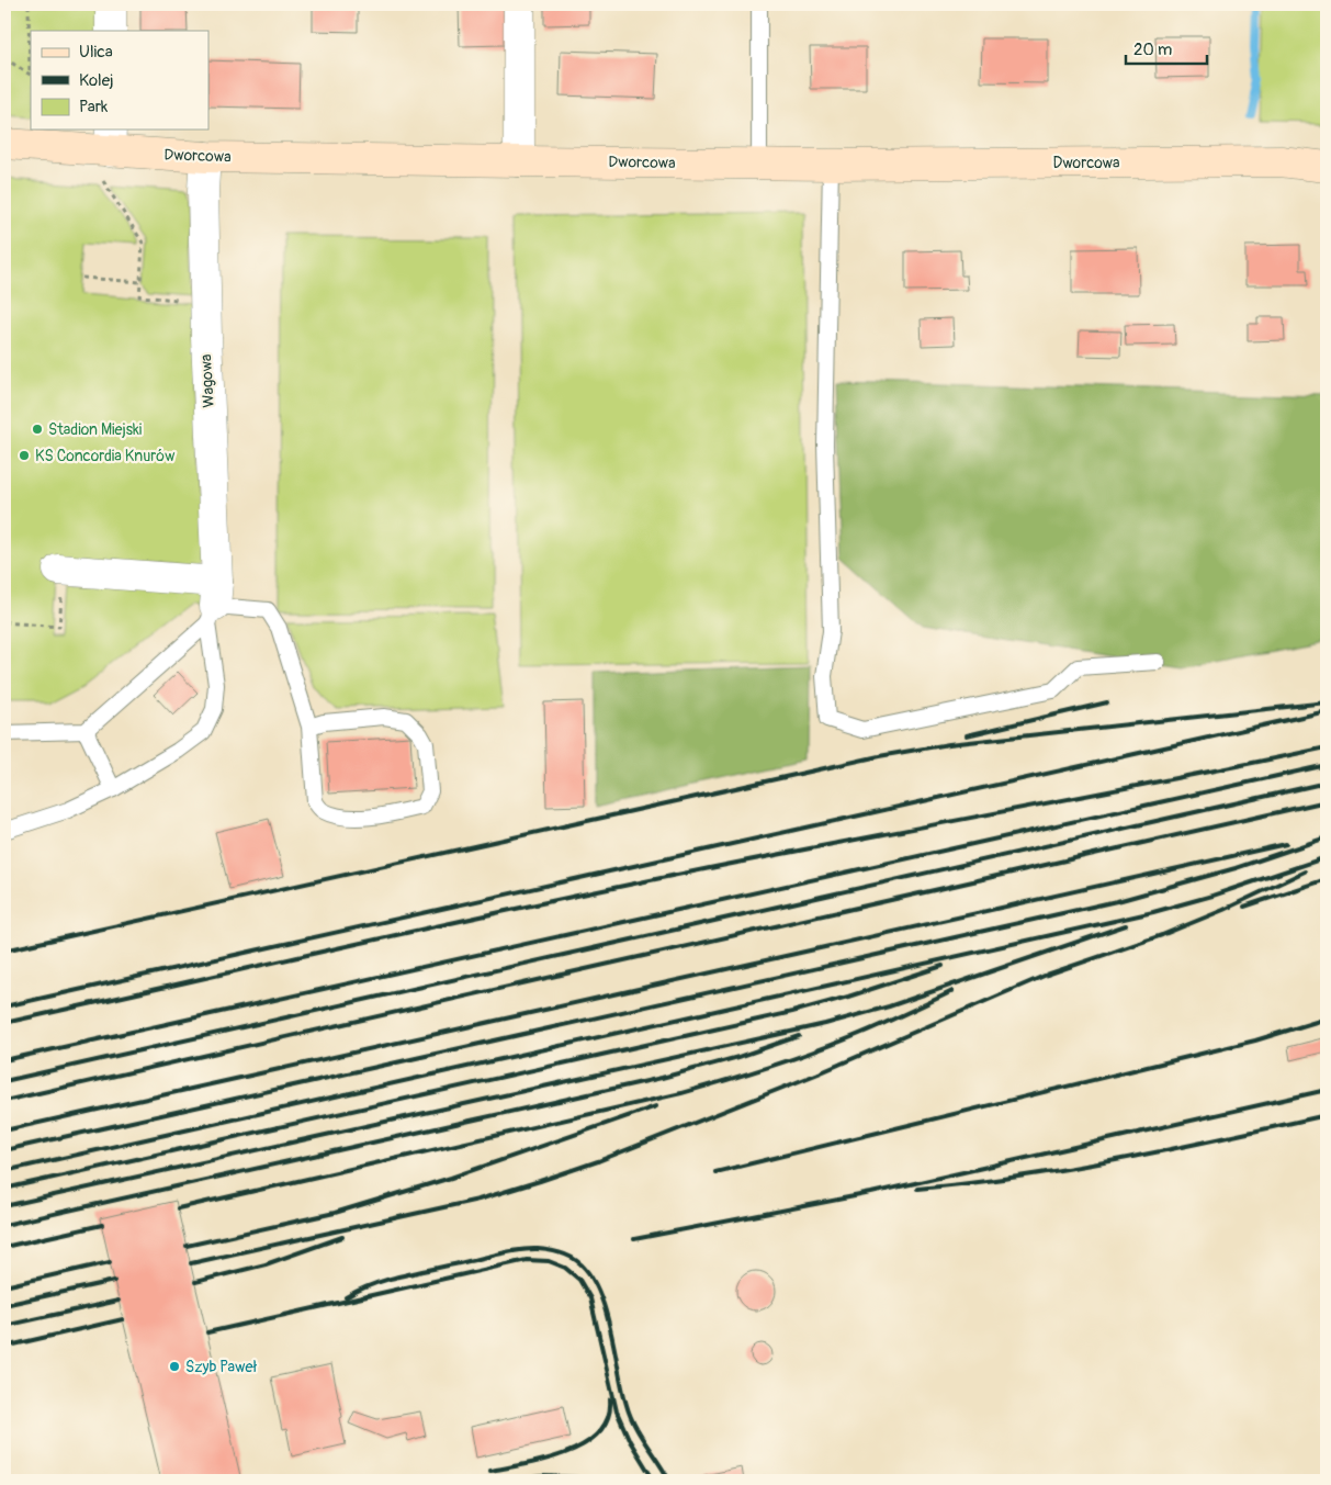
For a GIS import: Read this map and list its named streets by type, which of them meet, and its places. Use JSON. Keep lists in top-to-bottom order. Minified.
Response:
{"streets":{"main road":["Dworcowa"],"street":["Wagowa"]},"crossings":[["Dworcowa","Wagowa"]],"places":["Stadion Miejski","KS Concordia Knurów","Szyb Paweł"],"legend":["Ulica","Kolej","Park"],"scale_bar":"20 m"}
